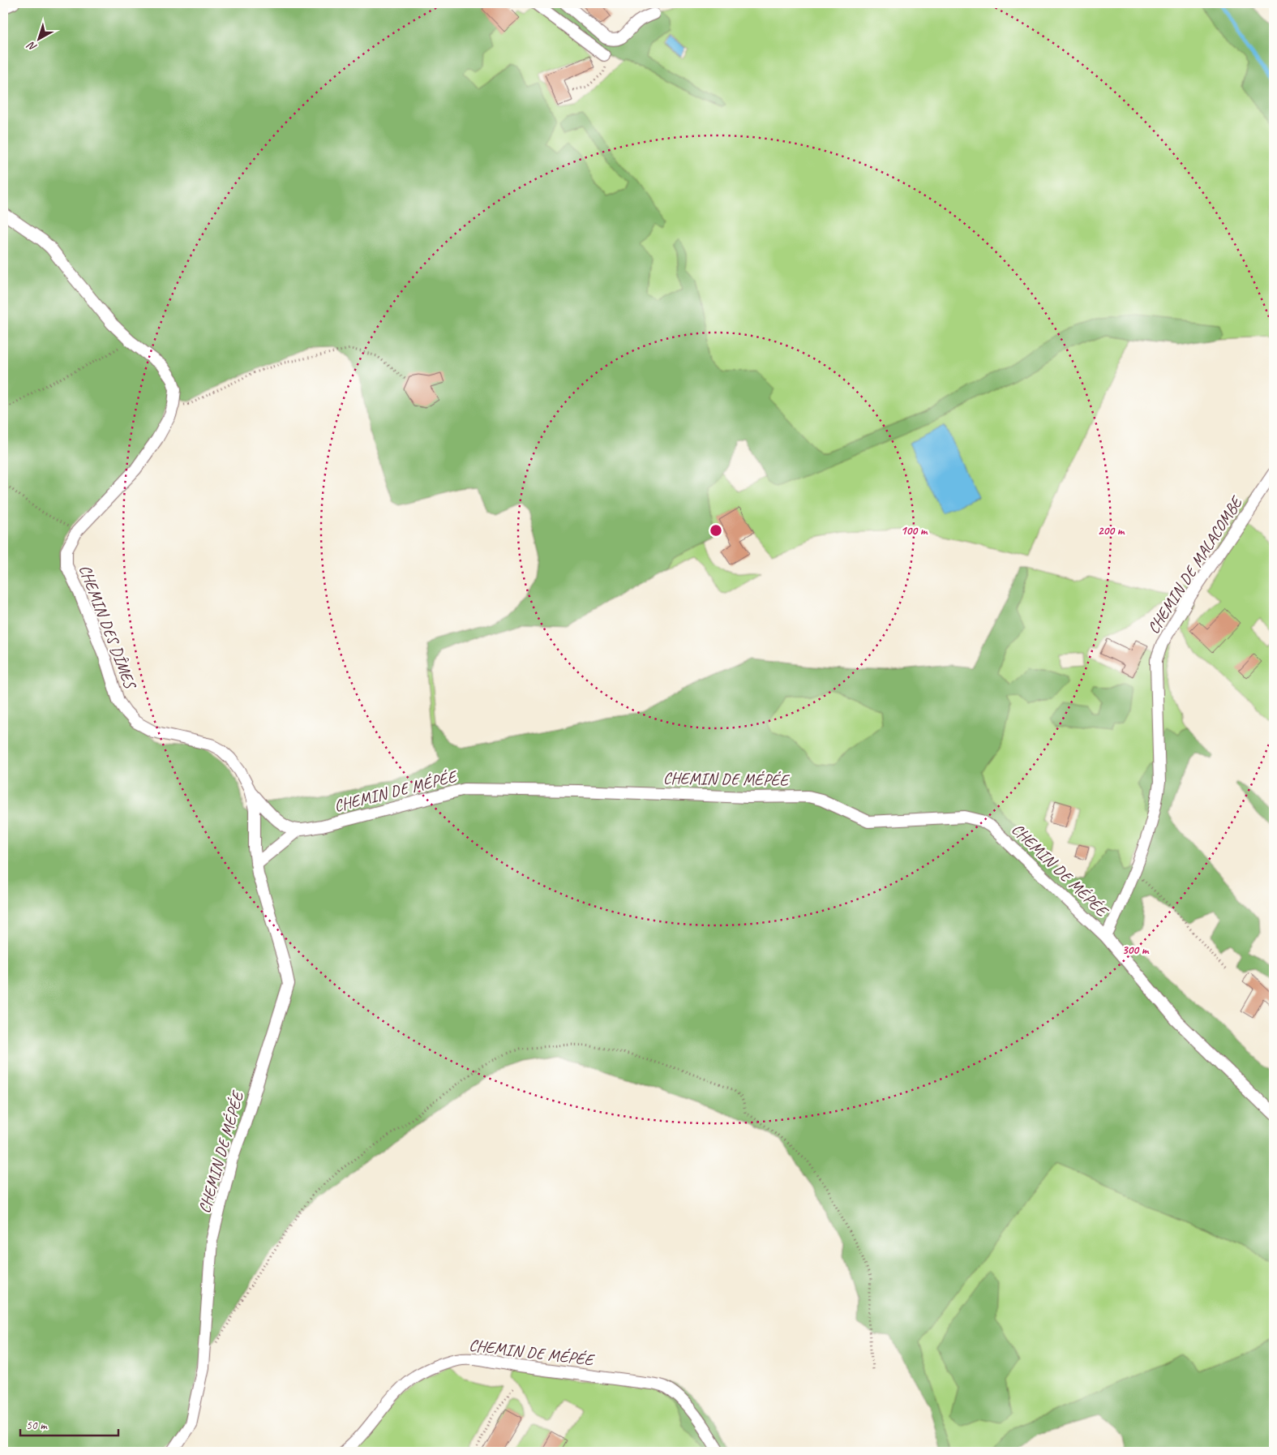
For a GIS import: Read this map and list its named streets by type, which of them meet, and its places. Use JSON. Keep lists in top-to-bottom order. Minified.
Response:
{"streets":{"street":["CHEMIN DE MALACOMBE","CHEMIN DES DÎMES","CHEMIN DE MÉPÉE"]},"crossings":[["CHEMIN DE MALACOMBE","CHEMIN DE MÉPÉE"],["CHEMIN DES DÎMES","CHEMIN DE MÉPÉE"]],"scale_bar":"50 m","north":"bottom left","rings":["100 m","200 m","300 m"]}
